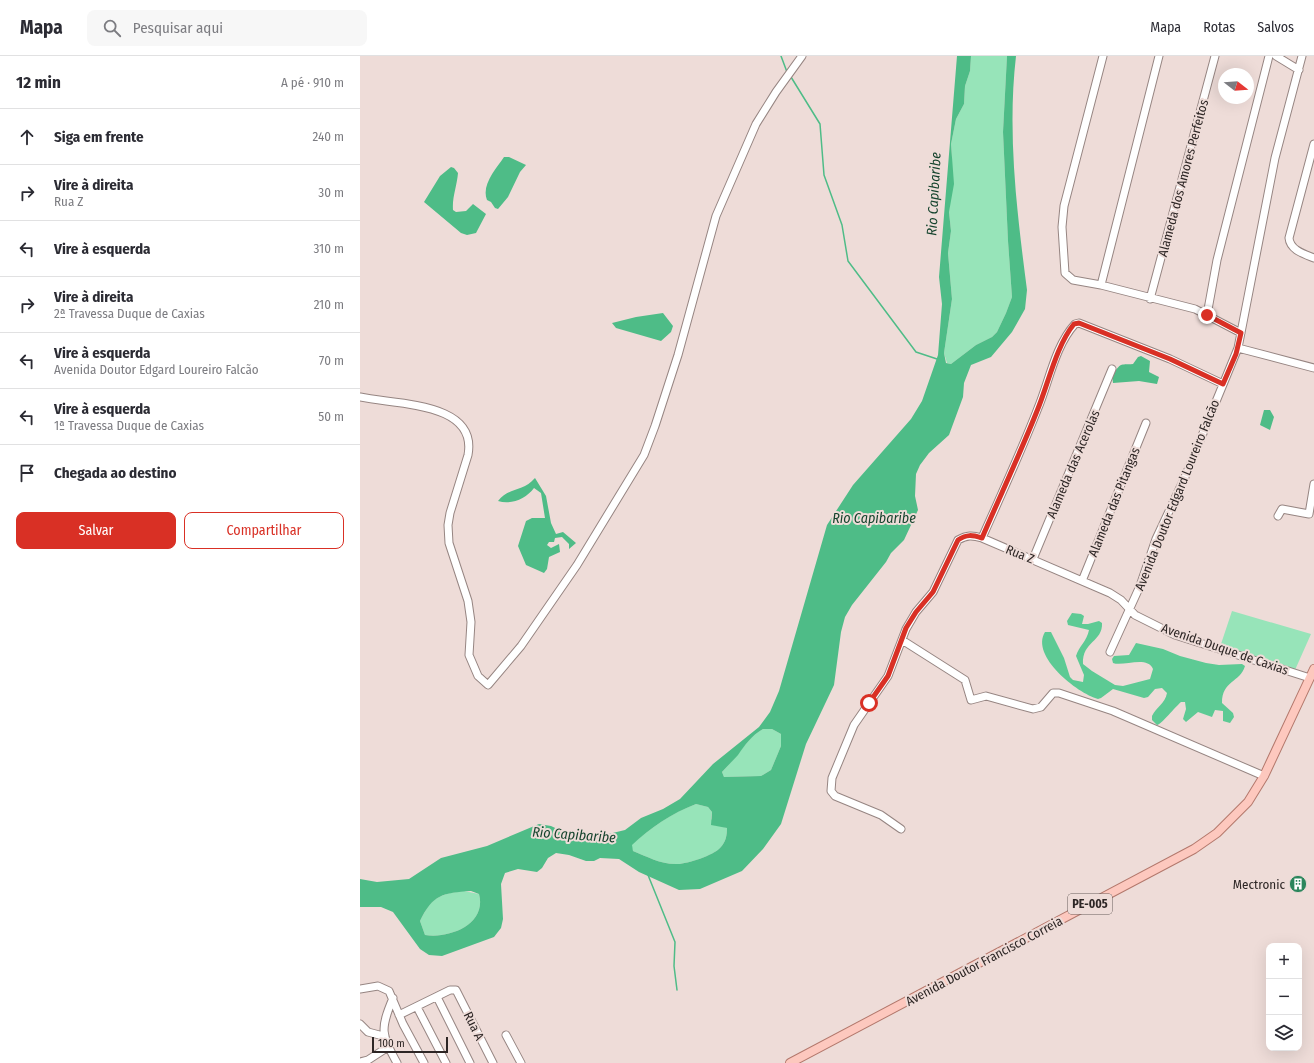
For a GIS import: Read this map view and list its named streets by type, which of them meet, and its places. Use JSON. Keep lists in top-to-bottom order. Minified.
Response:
{"streets":{"main road":["PE-005","Avenida Doutor Francisco Correia"],"street":["Alameda dos Amores Perfeitos","Alameda das Acerolas","Avenida Doutor Edgard Loureiro Falcão","Alameda das Pitangas","Rua Z","Avenida Duque de Caxias","Rua A"]},"crossings":[["Alameda das Acerolas","Rua Z"],["Avenida Doutor Edgard Loureiro Falcão","Avenida Duque de Caxias"],["Alameda das Pitangas","Rua Z"],["Alameda das Pitangas","Avenida Duque de Caxias"],["Rua Z","Avenida Duque de Caxias"],["Avenida Duque de Caxias","Avenida Doutor Francisco Correia"]],"water":["Rio Capibaribe"],"places":{"building":["Mectronic"]},"scale_bar":"100 m","north":"right","page":{"header":"Mapa","search":"Pesquisar aqui","nav":["Mapa","Rotas","Salvos"],"heading":["12 min","A pé · 910 m"],"list":[["Siga em frente","240 m"],["Vire à direita","Rua Z","30 m"],["Vire à esquerda","310 m"],["Vire à direita","2ª Travessa Duque de Caxias","210 m"],["Vire à esquerda","Avenida Doutor Edgard Loureiro Falcão","70 m"],["Vire à esquerda","1ª Travessa Duque de Caxias","50 m"],"Chegada ao destino"],"buttons":["Salvar","Compartilhar"],"map_buttons":["+","−"],"scale":"100 m"}}
